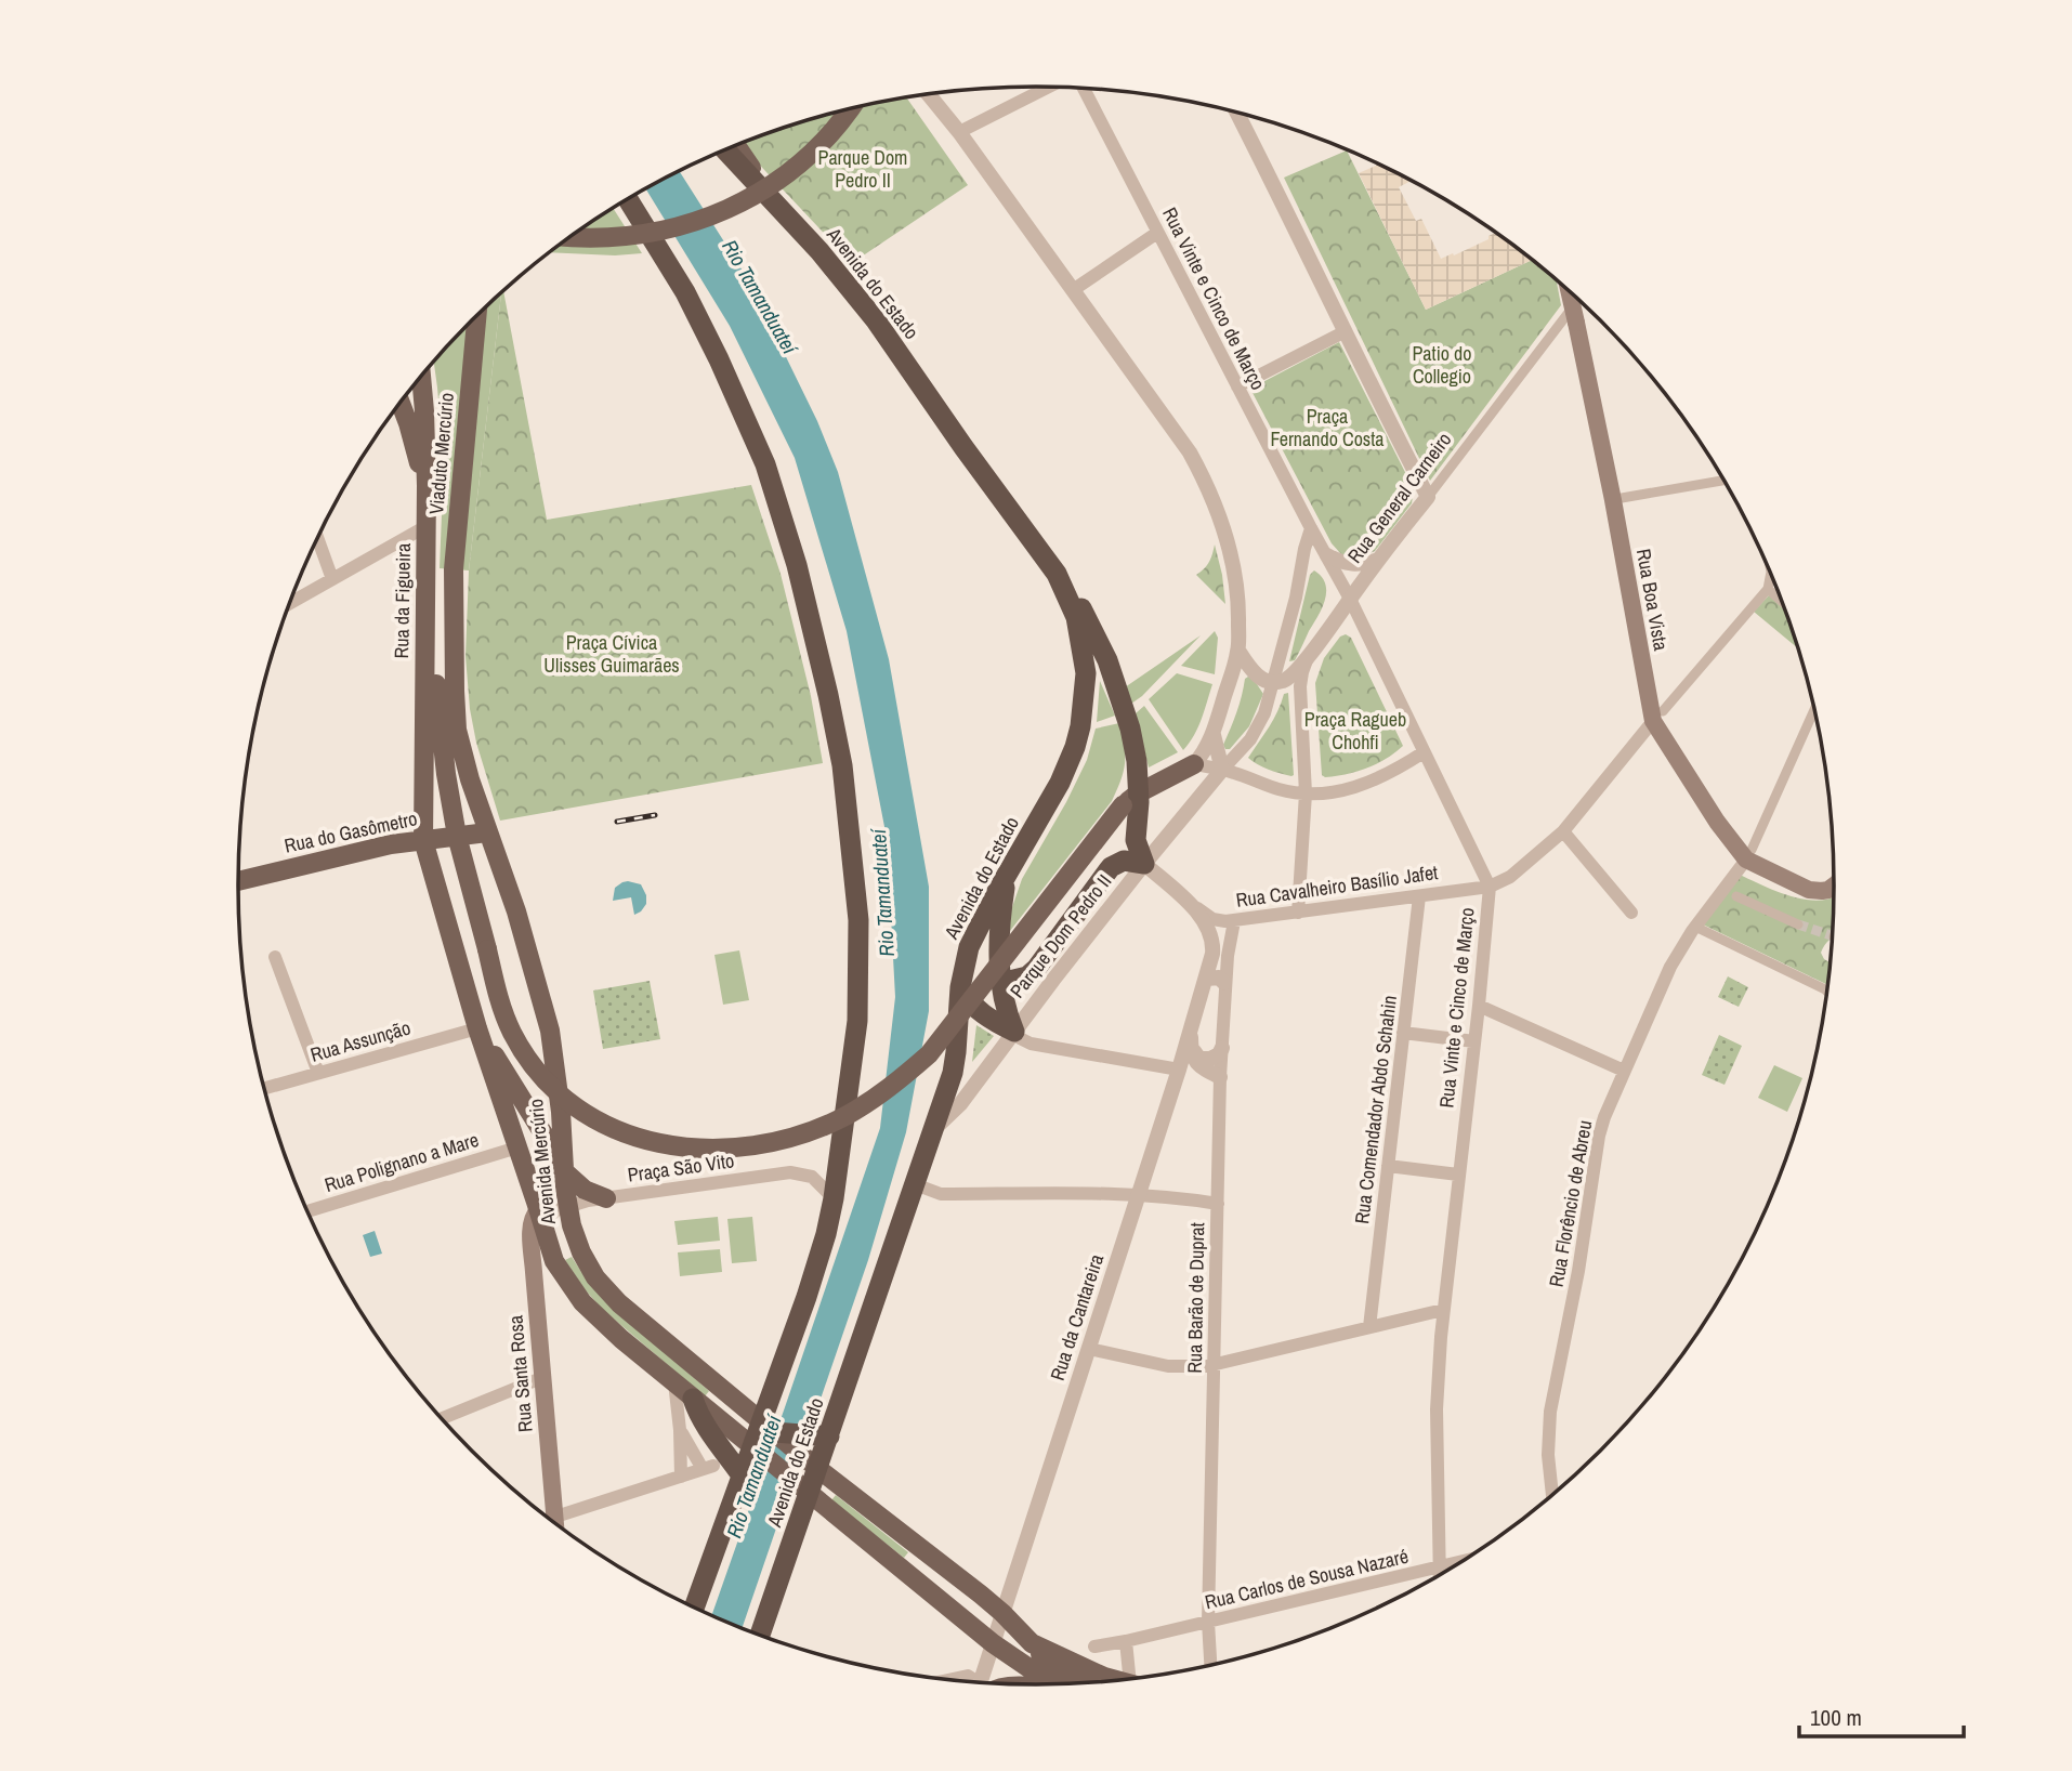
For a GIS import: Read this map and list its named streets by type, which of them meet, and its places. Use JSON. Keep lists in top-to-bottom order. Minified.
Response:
{"streets":{"highway":["Avenida do Estado"],"main road":["Viaduto Mercúrio","Rua Boa Vista","Rua da Figueira","Rua do Gasômetro","Avenida Mercúrio","Rua Santa Rosa"],"street":["Rua Vinte e Cinco de Março","Rua General Carneiro","Rua Cavalheiro Basílio Jafet","Parque Dom Pedro II","Rua Assunção","Rua Comendador Abdo Schahin","Rua Polignano a Mare","Praça São Vito","Rua Florêncio de Abreu","Rua Barão de Duprat","Rua da Cantareira","Rua Carlos de Sousa Nazaré"]},"crossings":[["Avenida do Estado","Parque Dom Pedro II"],["Avenida do Estado","Avenida Mercúrio"],["Rua Vinte e Cinco de Março","Rua General Carneiro"],["Rua Vinte e Cinco de Março","Rua Cavalheiro Basílio Jafet"],["Rua Vinte e Cinco de Março","Rua Carlos de Sousa Nazaré"],["Viaduto Mercúrio","Avenida Mercúrio"],["Rua General Carneiro","Parque Dom Pedro II"],["Rua Boa Vista","Rua Florêncio de Abreu"],["Rua da Figueira","Rua do Gasômetro"],["Rua da Figueira","Avenida Mercúrio"],["Rua do Gasômetro","Avenida Mercúrio"],["Rua Cavalheiro Basílio Jafet","Parque Dom Pedro II"],["Rua Cavalheiro Basílio Jafet","Rua Comendador Abdo Schahin"],["Rua Cavalheiro Basílio Jafet","Rua Barão de Duprat"],["Rua Cavalheiro Basílio Jafet","Rua da Cantareira"],["Rua Assunção","Avenida Mercúrio"],["Avenida Mercúrio","Rua Polignano a Mare"],["Avenida Mercúrio","Praça São Vito"],["Avenida Mercúrio","Rua da Cantareira"],["Avenida Mercúrio","Rua Santa Rosa"],["Praça São Vito","Rua Santa Rosa"],["Rua Barão de Duprat","Rua da Cantareira"],["Rua Barão de Duprat","Rua Carlos de Sousa Nazaré"]],"water":["Rio Tamanduateí"],"parks":["Parque Dom Pedro II","Patio do Collegio","Praça Fernando Costa","Praça Cívica Ulisses Guimarães","Praça Ragueb Chohfi"],"scale_bar":"100 m"}
